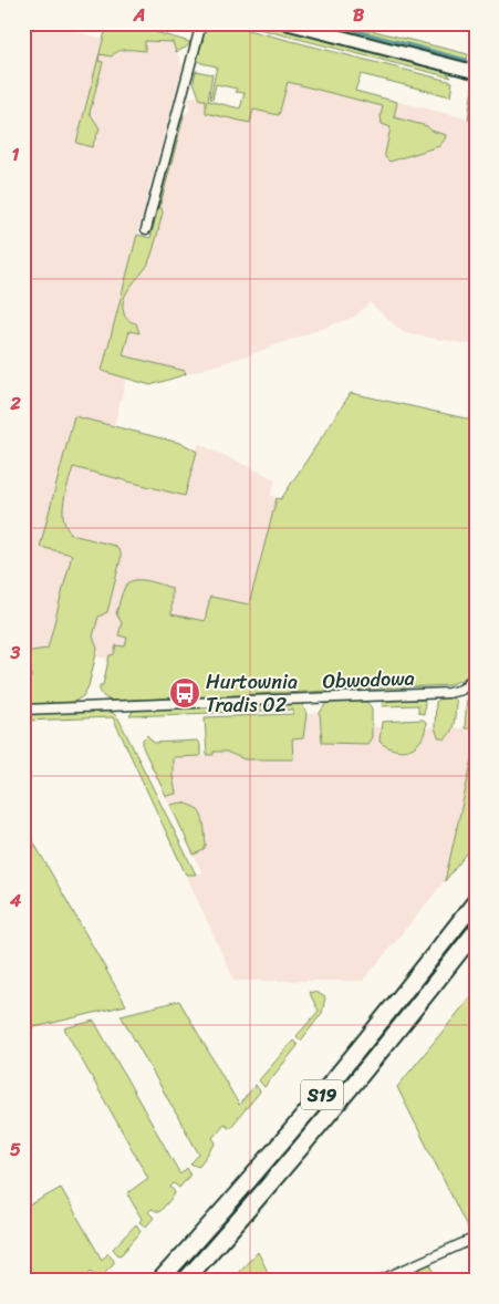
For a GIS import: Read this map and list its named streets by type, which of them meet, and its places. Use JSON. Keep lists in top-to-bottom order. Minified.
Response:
{"streets":{"highway":["S19"],"street":["Obwodowa"]},"places":{"bus stop":["Hurtownia Tradis 02"]},"grid":{"columns":["A","B"],"rows":["1","2","3","4","5"]}}
